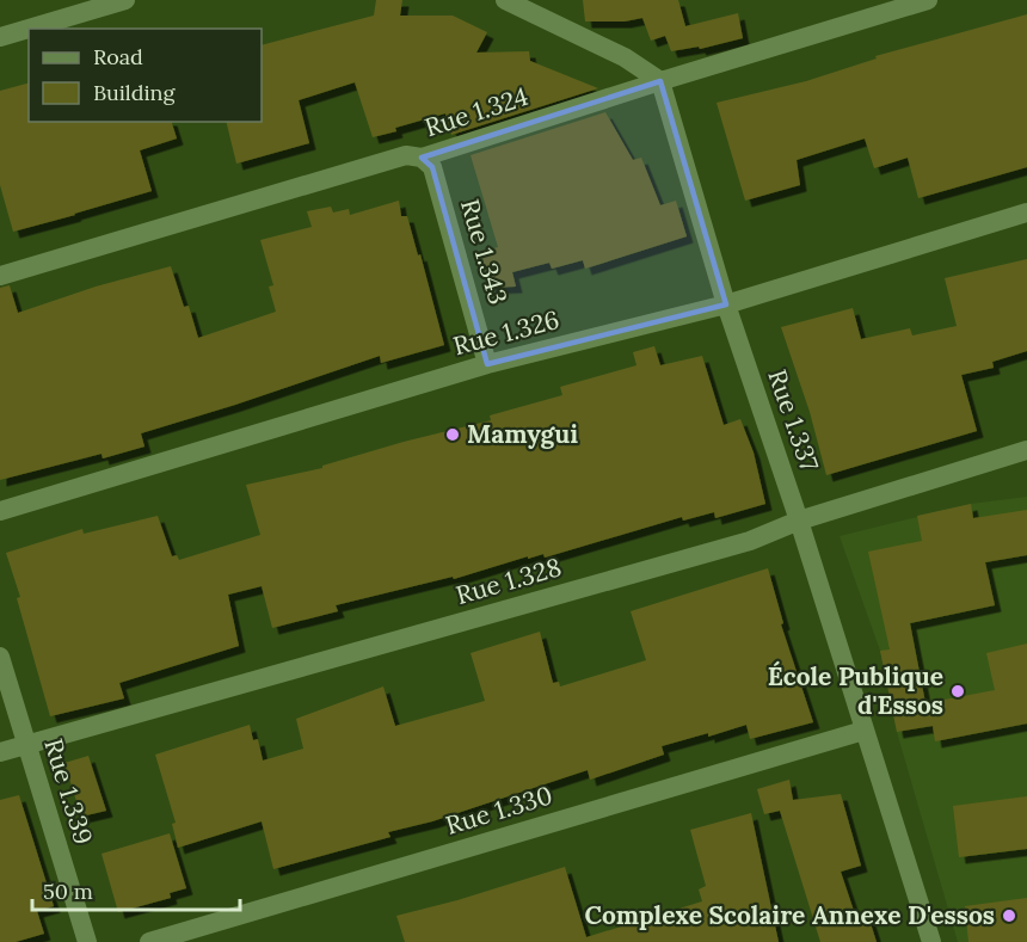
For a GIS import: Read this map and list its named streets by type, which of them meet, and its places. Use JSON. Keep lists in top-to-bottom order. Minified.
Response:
{"streets":{"street":["Rue 1.324","Rue 1.343","Rue 1.326","Rue 1.337","Rue 1.328","Rue 1.339","Rue 1.330"]},"crossings":[["Rue 1.324","Rue 1.343"],["Rue 1.324","Rue 1.337"],["Rue 1.343","Rue 1.326"],["Rue 1.326","Rue 1.337"],["Rue 1.337","Rue 1.328"],["Rue 1.337","Rue 1.330"],["Rue 1.328","Rue 1.339"]],"places":["Mamygui","École Publique d'Essos","Complexe Scolaire Annexe D'essos"],"legend":["Road","Building"],"scale_bar":"50 m"}
